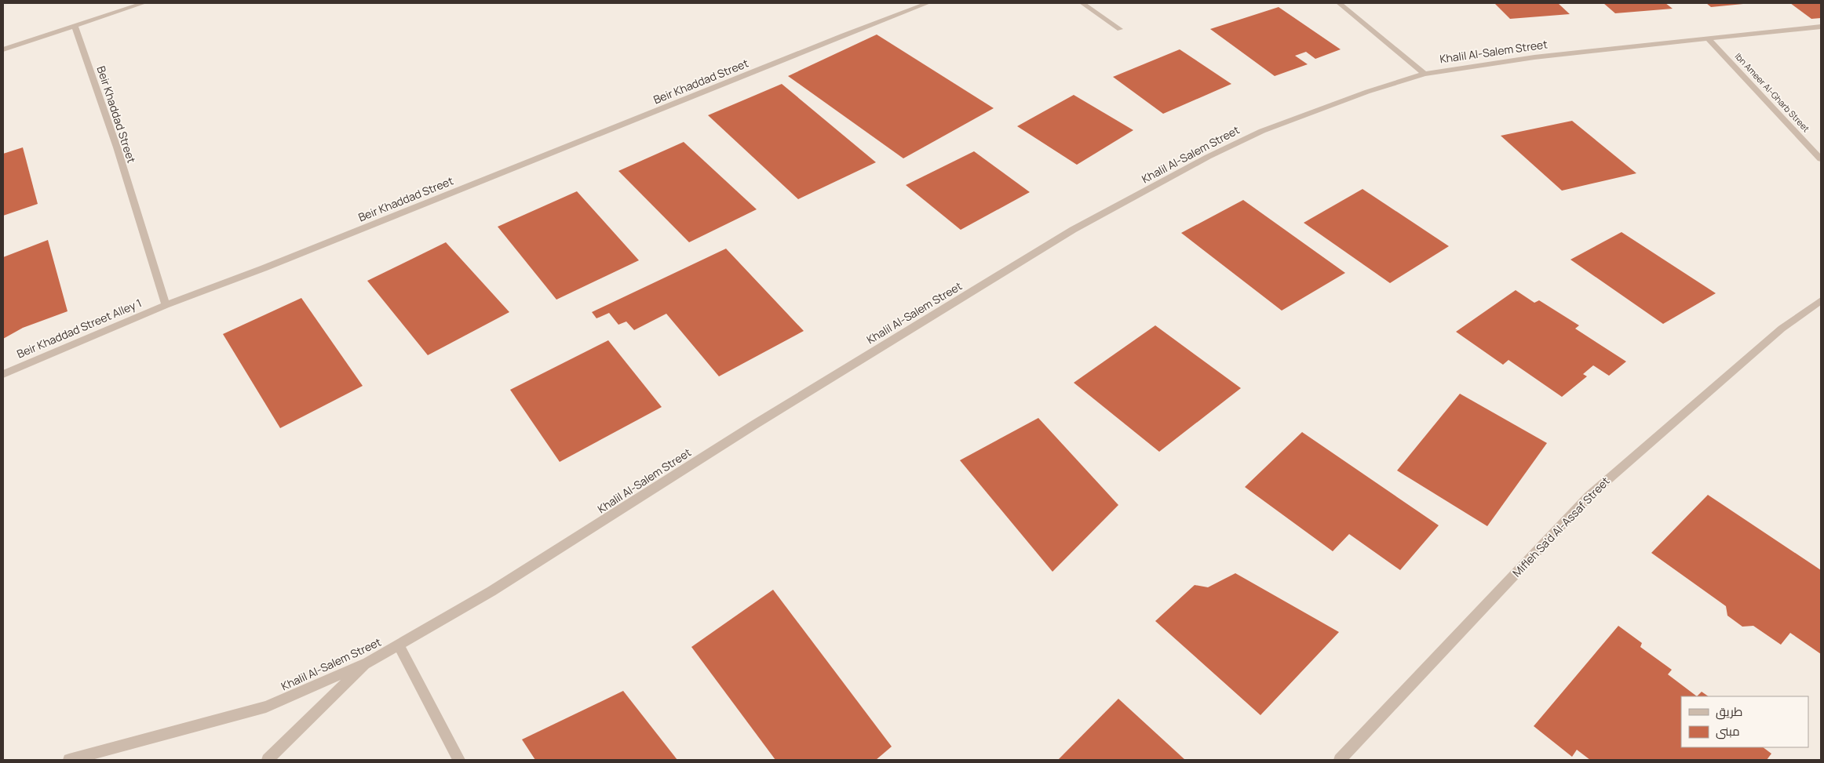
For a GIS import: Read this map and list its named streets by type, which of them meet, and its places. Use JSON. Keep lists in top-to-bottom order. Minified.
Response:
{"streets":{"street":["Khalil Al-Salem Street","Beir Khaddad Street","Ibn Ameer Al-Gharb Street","Beir Khaddad Street Alley 1","Mifleh Sa'd Al-Assaf Street"]},"crossings":[["Khalil Al-Salem Street","Ibn Ameer Al-Gharb Street"],["Beir Khaddad Street","Beir Khaddad Street Alley 1"]],"legend":["طريق","مبنى"]}
